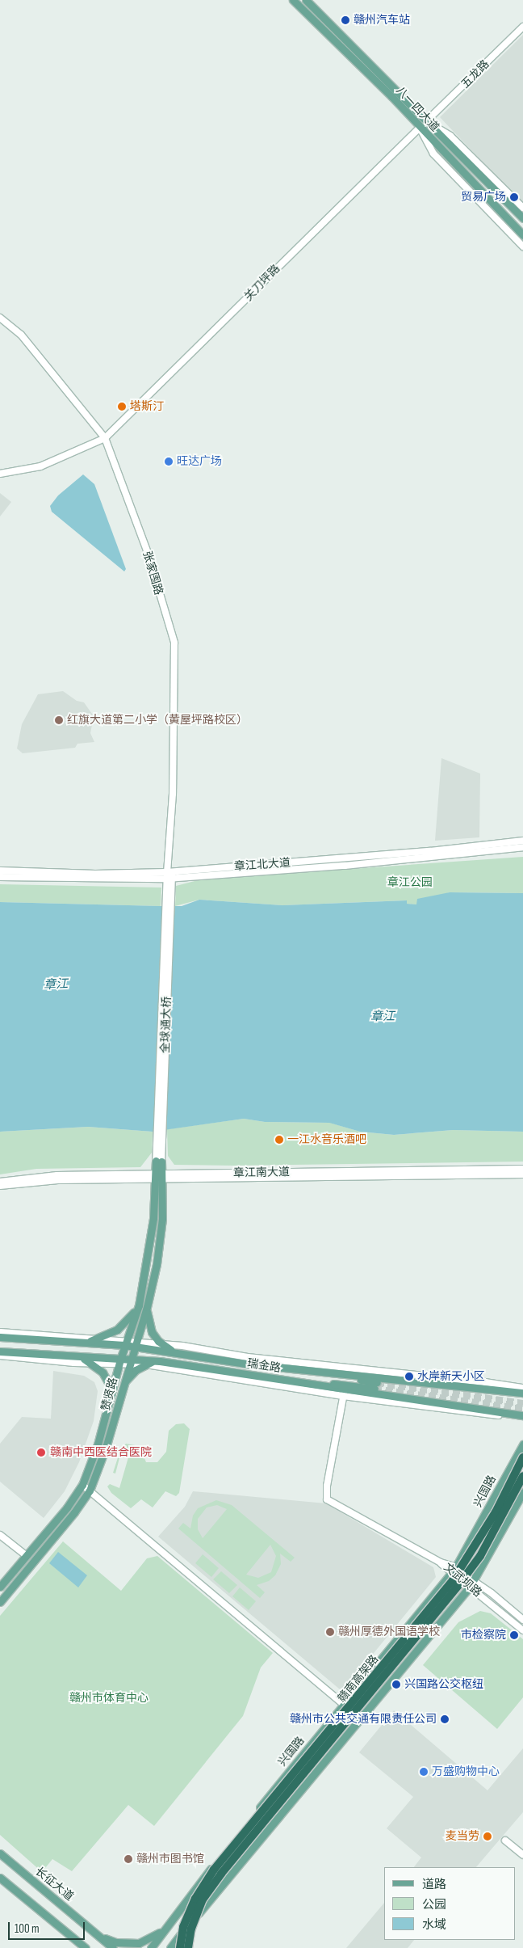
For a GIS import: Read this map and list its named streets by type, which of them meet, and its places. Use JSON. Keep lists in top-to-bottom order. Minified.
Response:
{"streets":{"highway":["赣南高架路"],"main road":["五龙路","八一四大道","关刀坪路","张家围路","章江北大道","全球通大桥","章江南大道","瑞金路","赞贤路","兴国路","文武坝路","长征大道"]},"crossings":[["五龙路","八一四大道"],["八一四大道","关刀坪路"],["关刀坪路","张家围路"],["张家围路","章江北大道"],["张家围路","全球通大桥"],["章江北大道","全球通大桥"],["全球通大桥","赞贤路"],["章江南大道","赞贤路"],["瑞金路","赞贤路"],["瑞金路","文武坝路"],["兴国路","文武坝路"]],"water":["章江"],"parks":["章江公园","赣州市体育中心"],"places":["赣州汽车站","贸易广场","塔斯汀","旺达广场","红旗大道第二小学（黄屋坪路校区）","一江水音乐酒吧","水岸新天小区","赣南中西医结合医院","赣州厚德外国语学校","市检察院","兴国路公交枢纽","赣州市公共交通有限责任公司","万盛购物中心","麦当劳","赣州市图书馆"],"legend":["道路","公园","水域"],"scale_bar":"100 m"}
